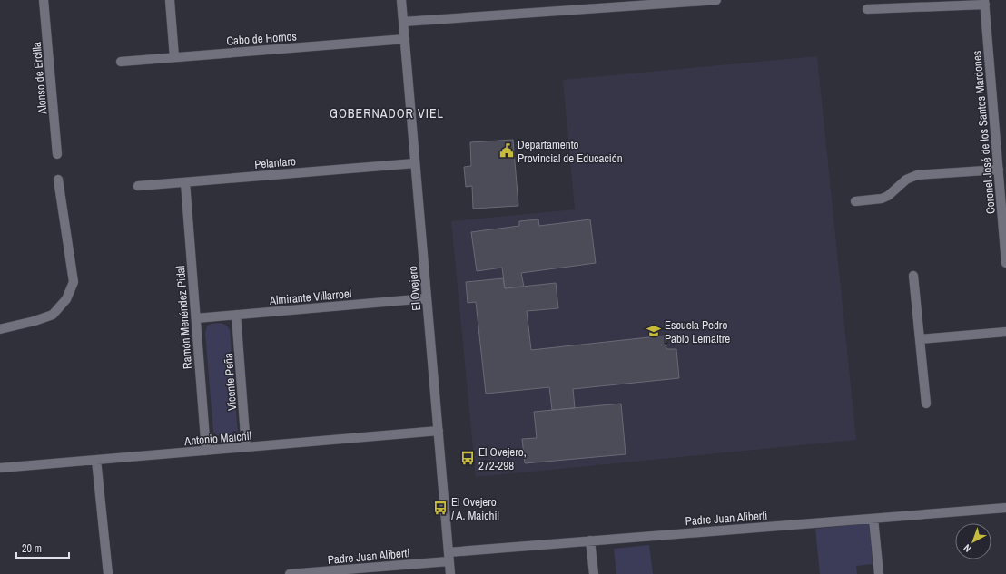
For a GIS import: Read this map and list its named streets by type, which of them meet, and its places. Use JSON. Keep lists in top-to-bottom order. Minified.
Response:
{"streets":{"street":["Cabo de Hornos","Alonso de Ercilla","Coronel José de los Santos Mardones","Pelantaro","El Ovejero","Almirante Villarroel","Ramón Menéndez Pidal","Vicente Peña","Antonio Maichil","Padre Juan Aliberti"]},"crossings":[["Cabo de Hornos","El Ovejero"],["Pelantaro","El Ovejero"],["Pelantaro","Ramón Menéndez Pidal"],["El Ovejero","Almirante Villarroel"],["El Ovejero","Antonio Maichil"],["El Ovejero","Padre Juan Aliberti"],["Almirante Villarroel","Ramón Menéndez Pidal"],["Almirante Villarroel","Vicente Peña"],["Ramón Menéndez Pidal","Antonio Maichil"],["Vicente Peña","Antonio Maichil"]],"districts":["GOBERNADOR VIEL"],"places":{"public building":["Departamento Provincial de Educación"],"school or university":["Escuela Pedro Pablo Lemaitre"],"bus stop":["El Ovejero, 272-298","El Ovejero / A. Maichil"]},"scale_bar":"20 m","north":"bottom left"}
